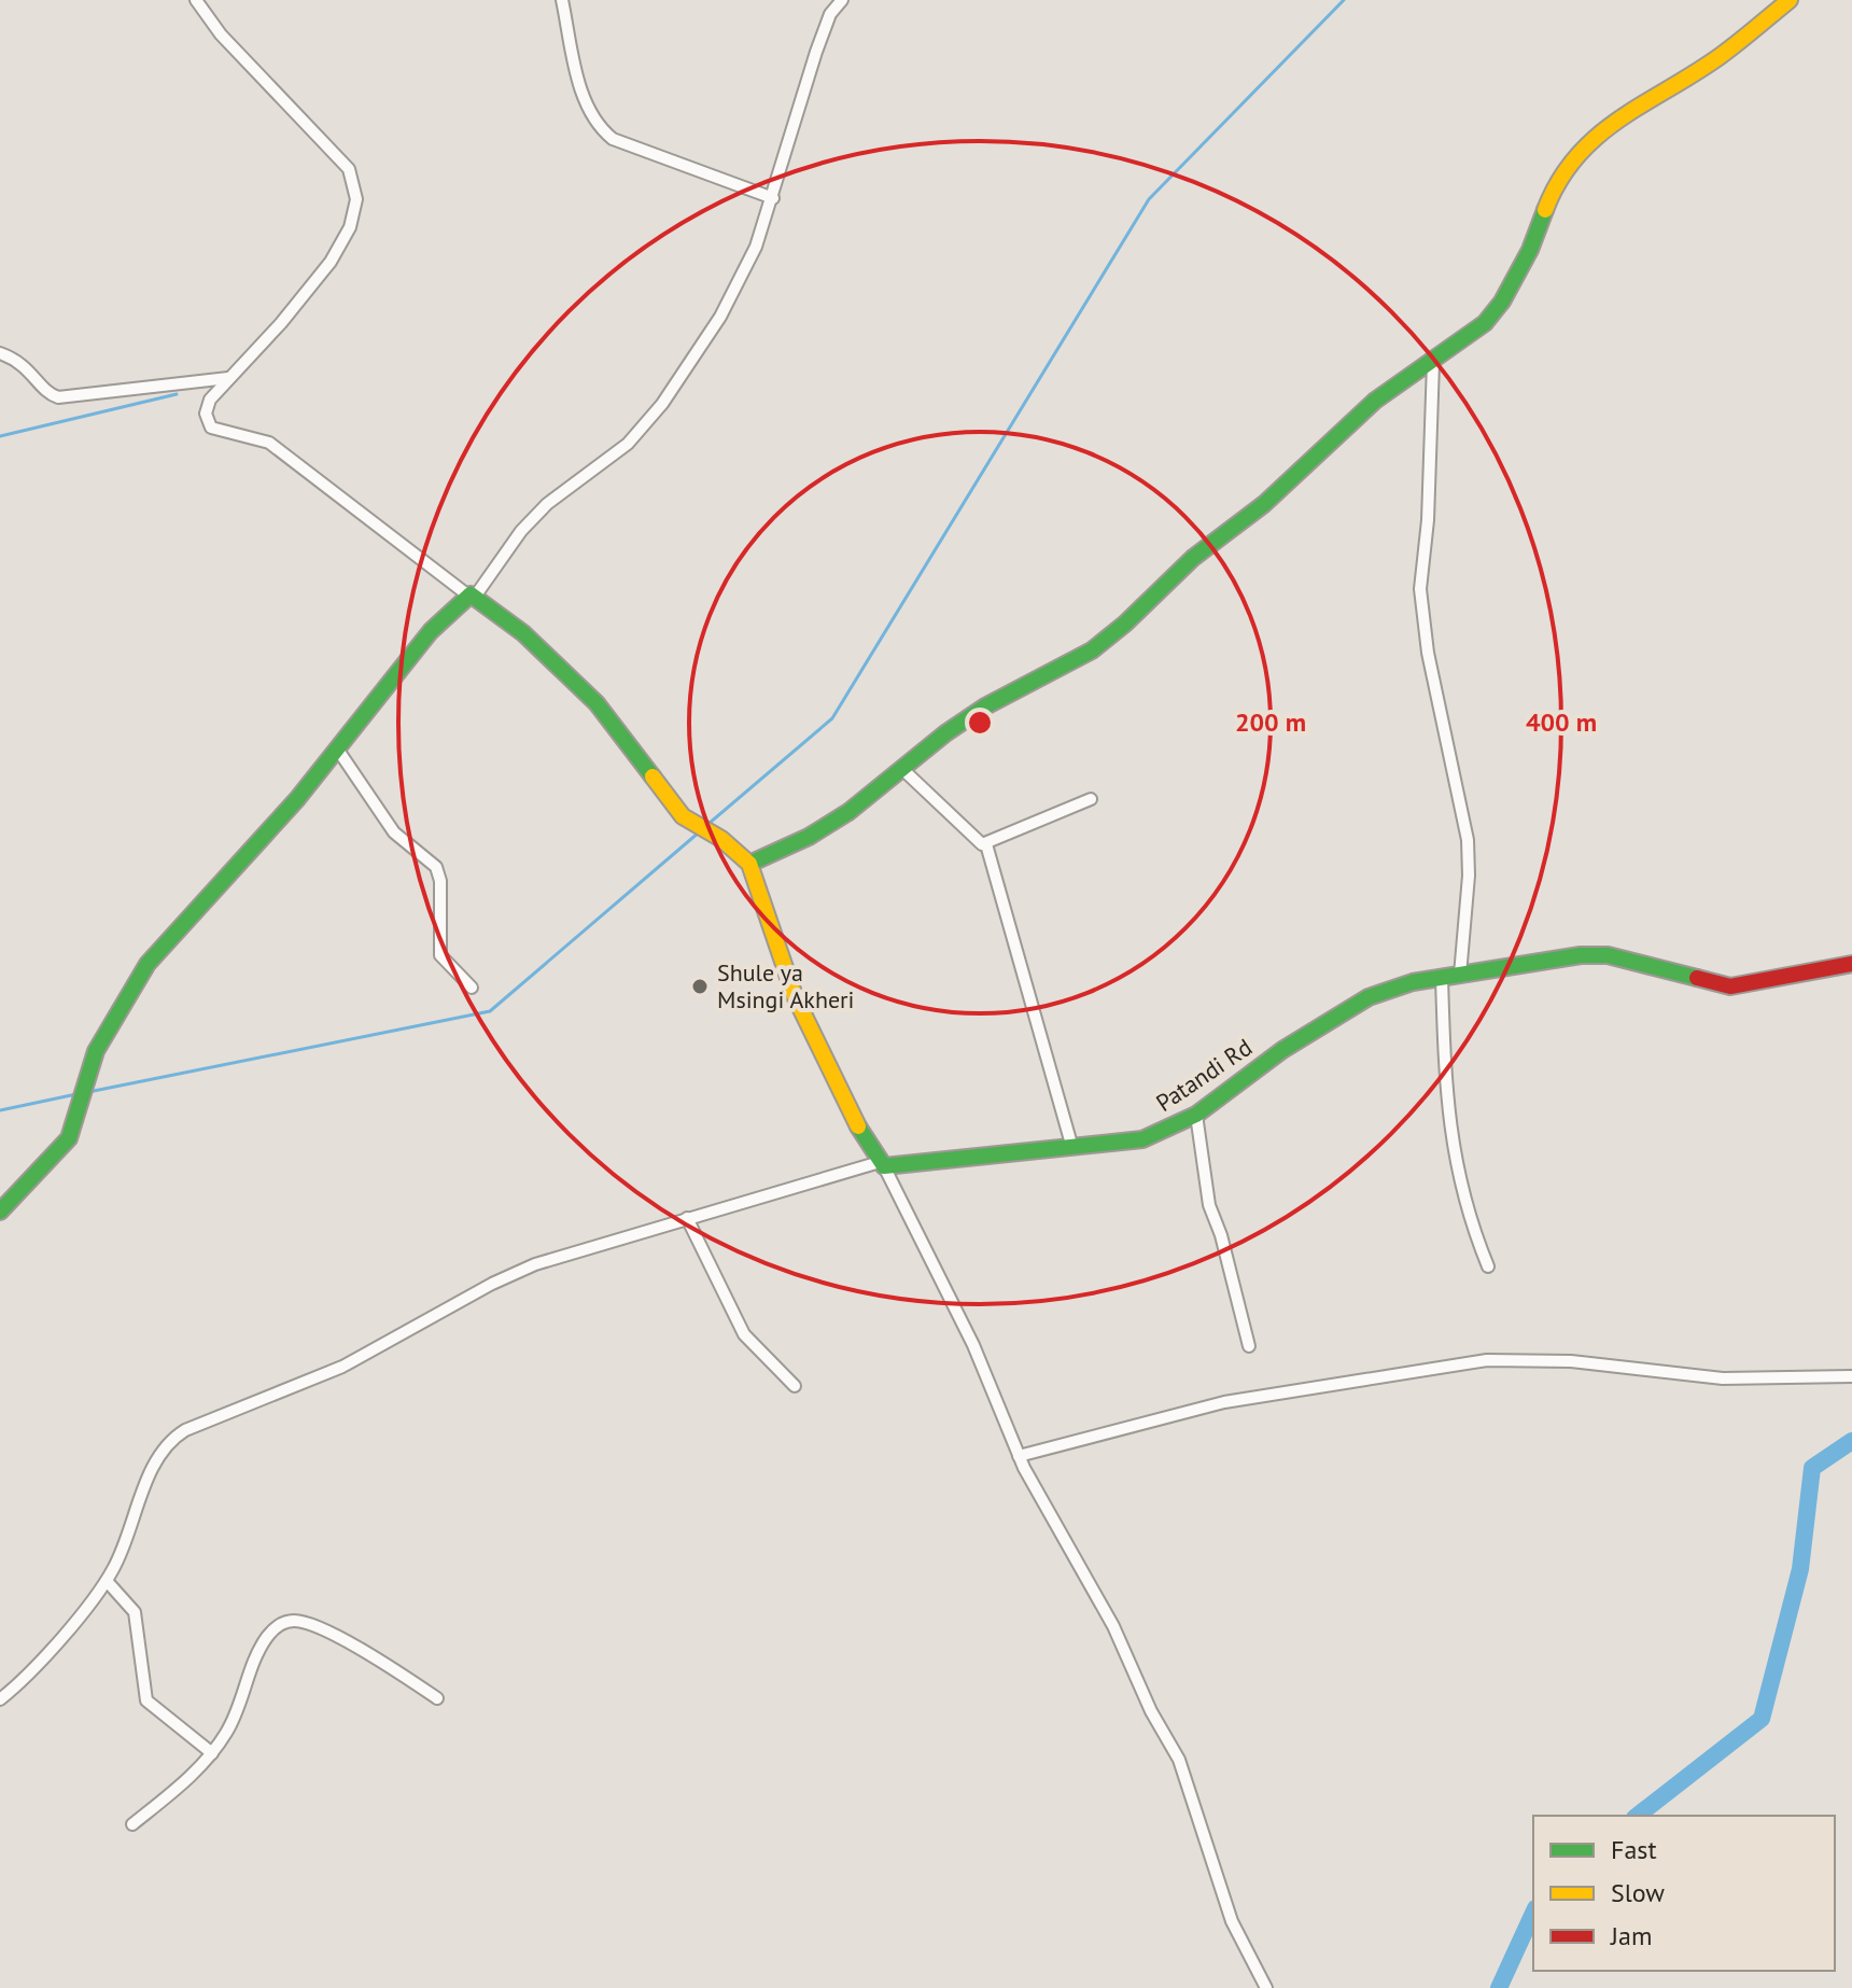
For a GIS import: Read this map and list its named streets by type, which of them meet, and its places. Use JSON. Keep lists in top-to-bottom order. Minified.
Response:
{"streets":{"street":["Patandi Rd"]},"places":["Shule ya Msingi Akheri"],"legend":["Fast","Slow","Jam"],"rings":["200 m","400 m"]}
